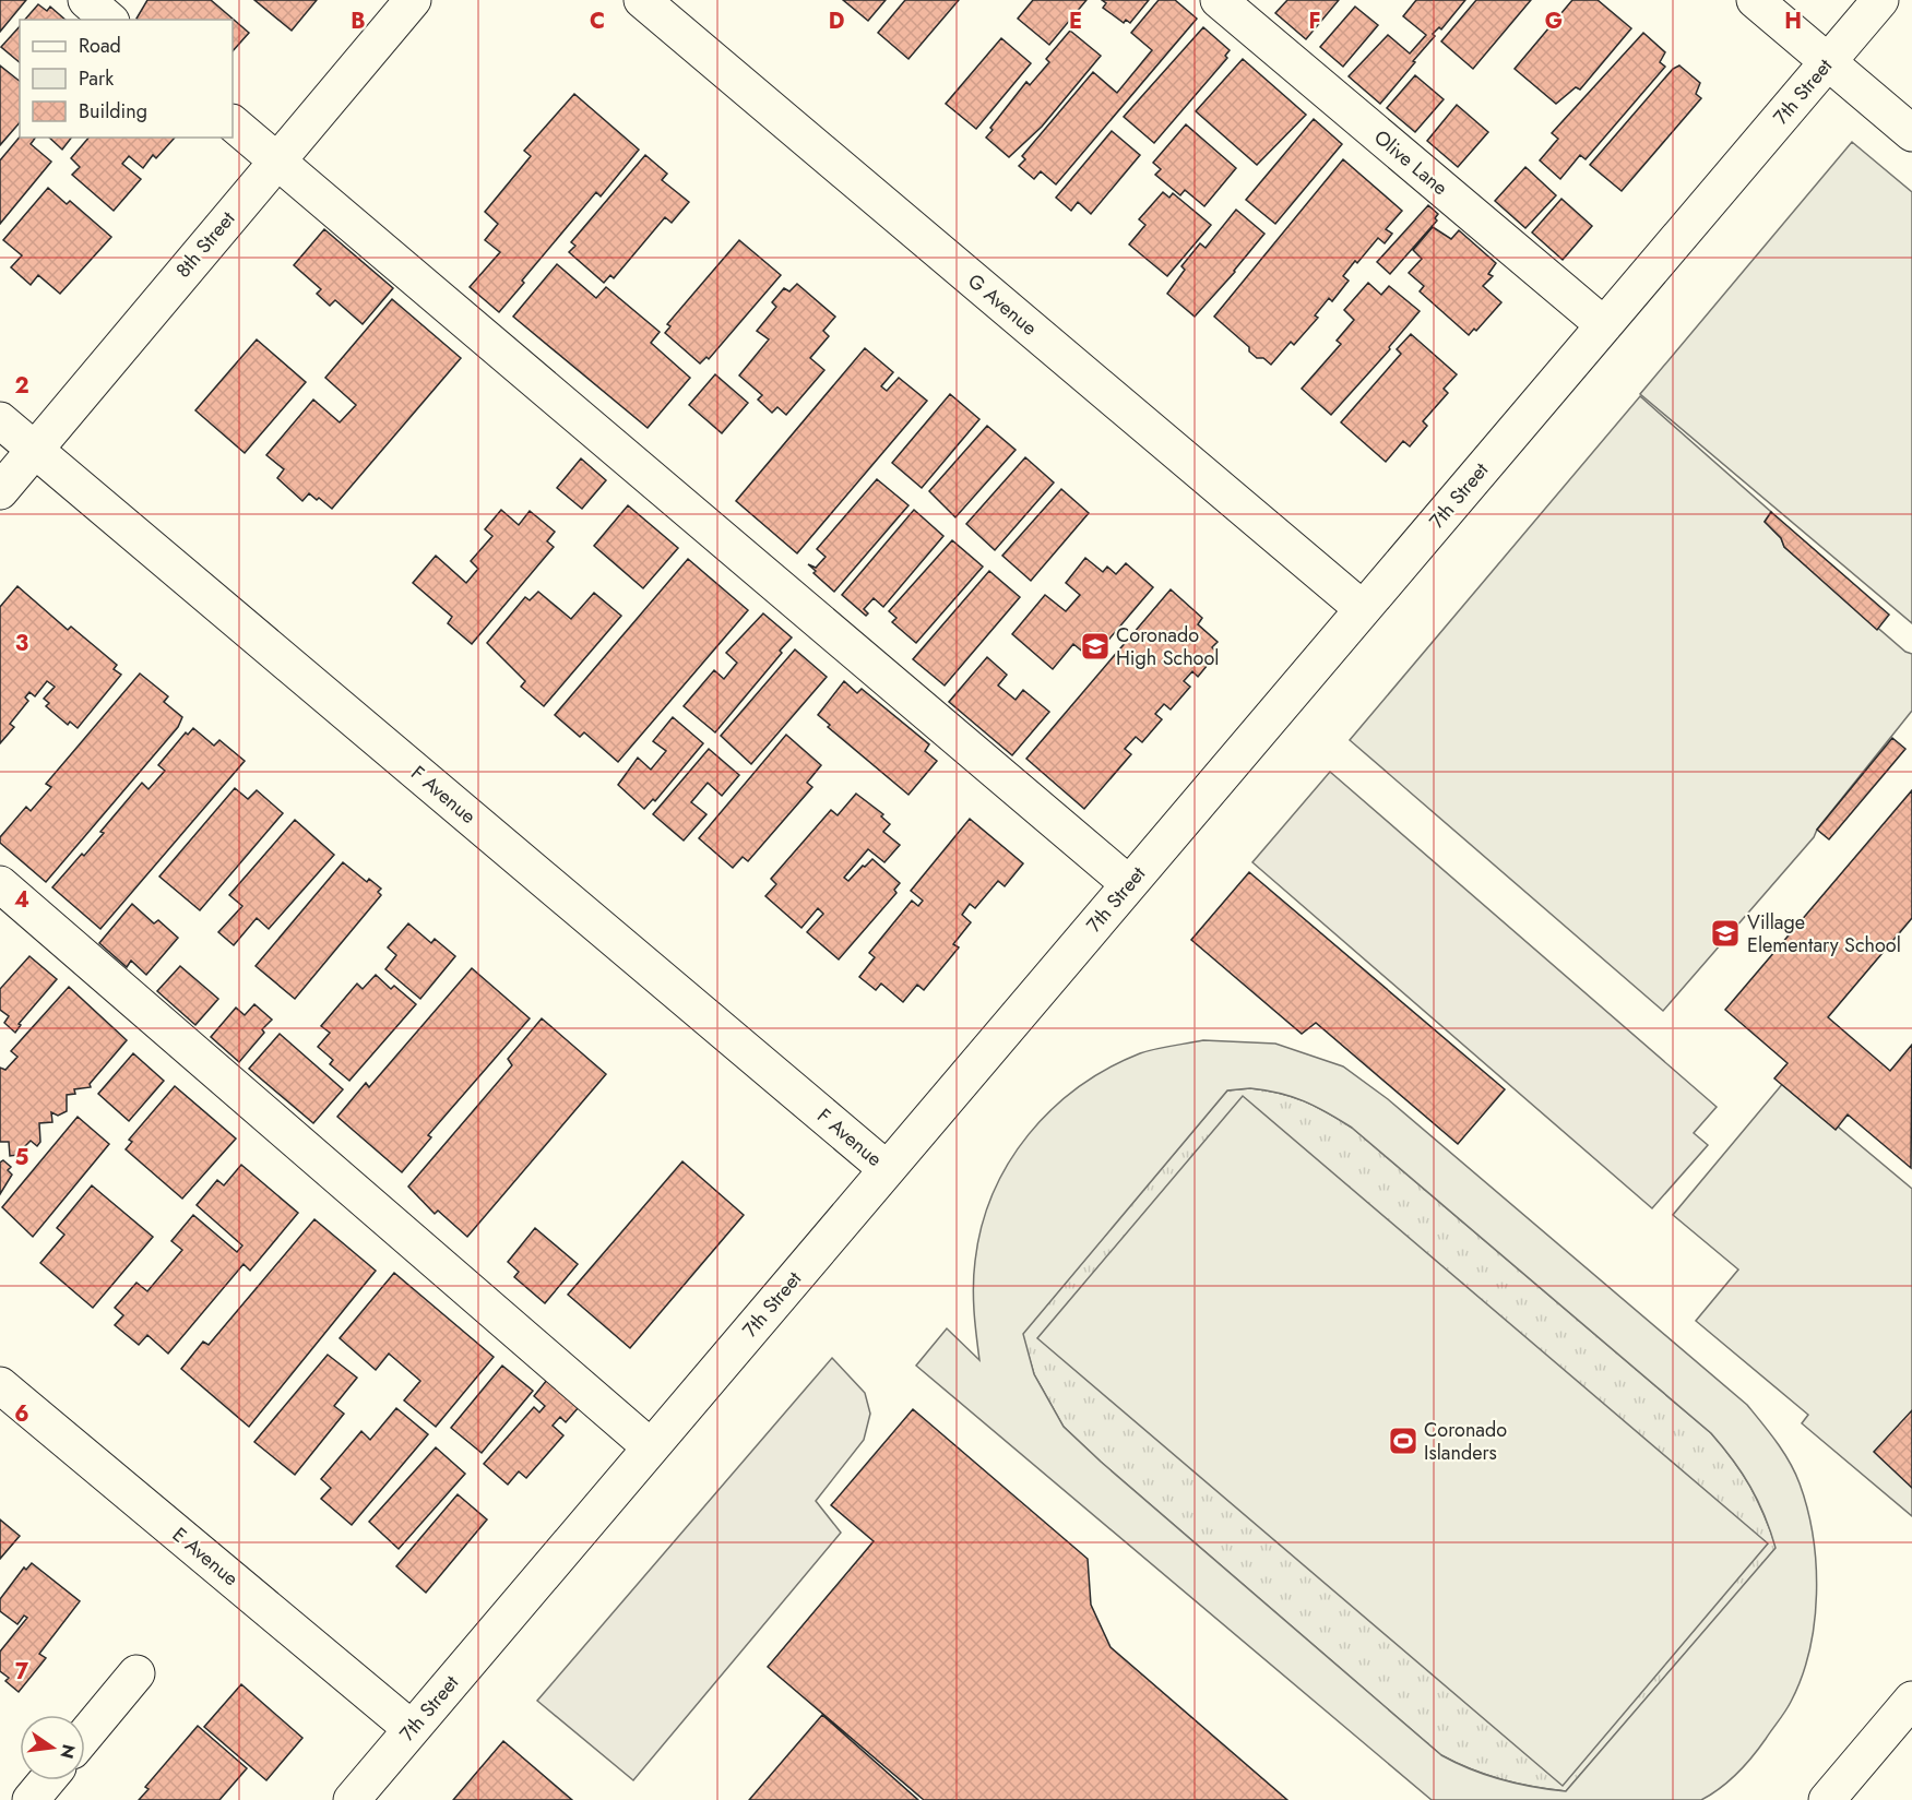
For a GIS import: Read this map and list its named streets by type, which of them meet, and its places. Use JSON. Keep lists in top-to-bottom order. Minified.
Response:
{"streets":{"street":["7th Street","Olive Lane","8th Street","G Avenue","F Avenue","E Avenue"]},"crossings":[["7th Street","Olive Lane"],["7th Street","G Avenue"],["7th Street","F Avenue"],["7th Street","E Avenue"],["8th Street","F Avenue"]],"places":{"school or university":["Coronado High School","Village Elementary School"],"sports":["Coronado Islanders"]},"legend":["Road","Park","Building"],"north":"right","grid":{"columns":["B","C","D","E","F","G","H"],"rows":["2","3","4","5","6","7"]}}
